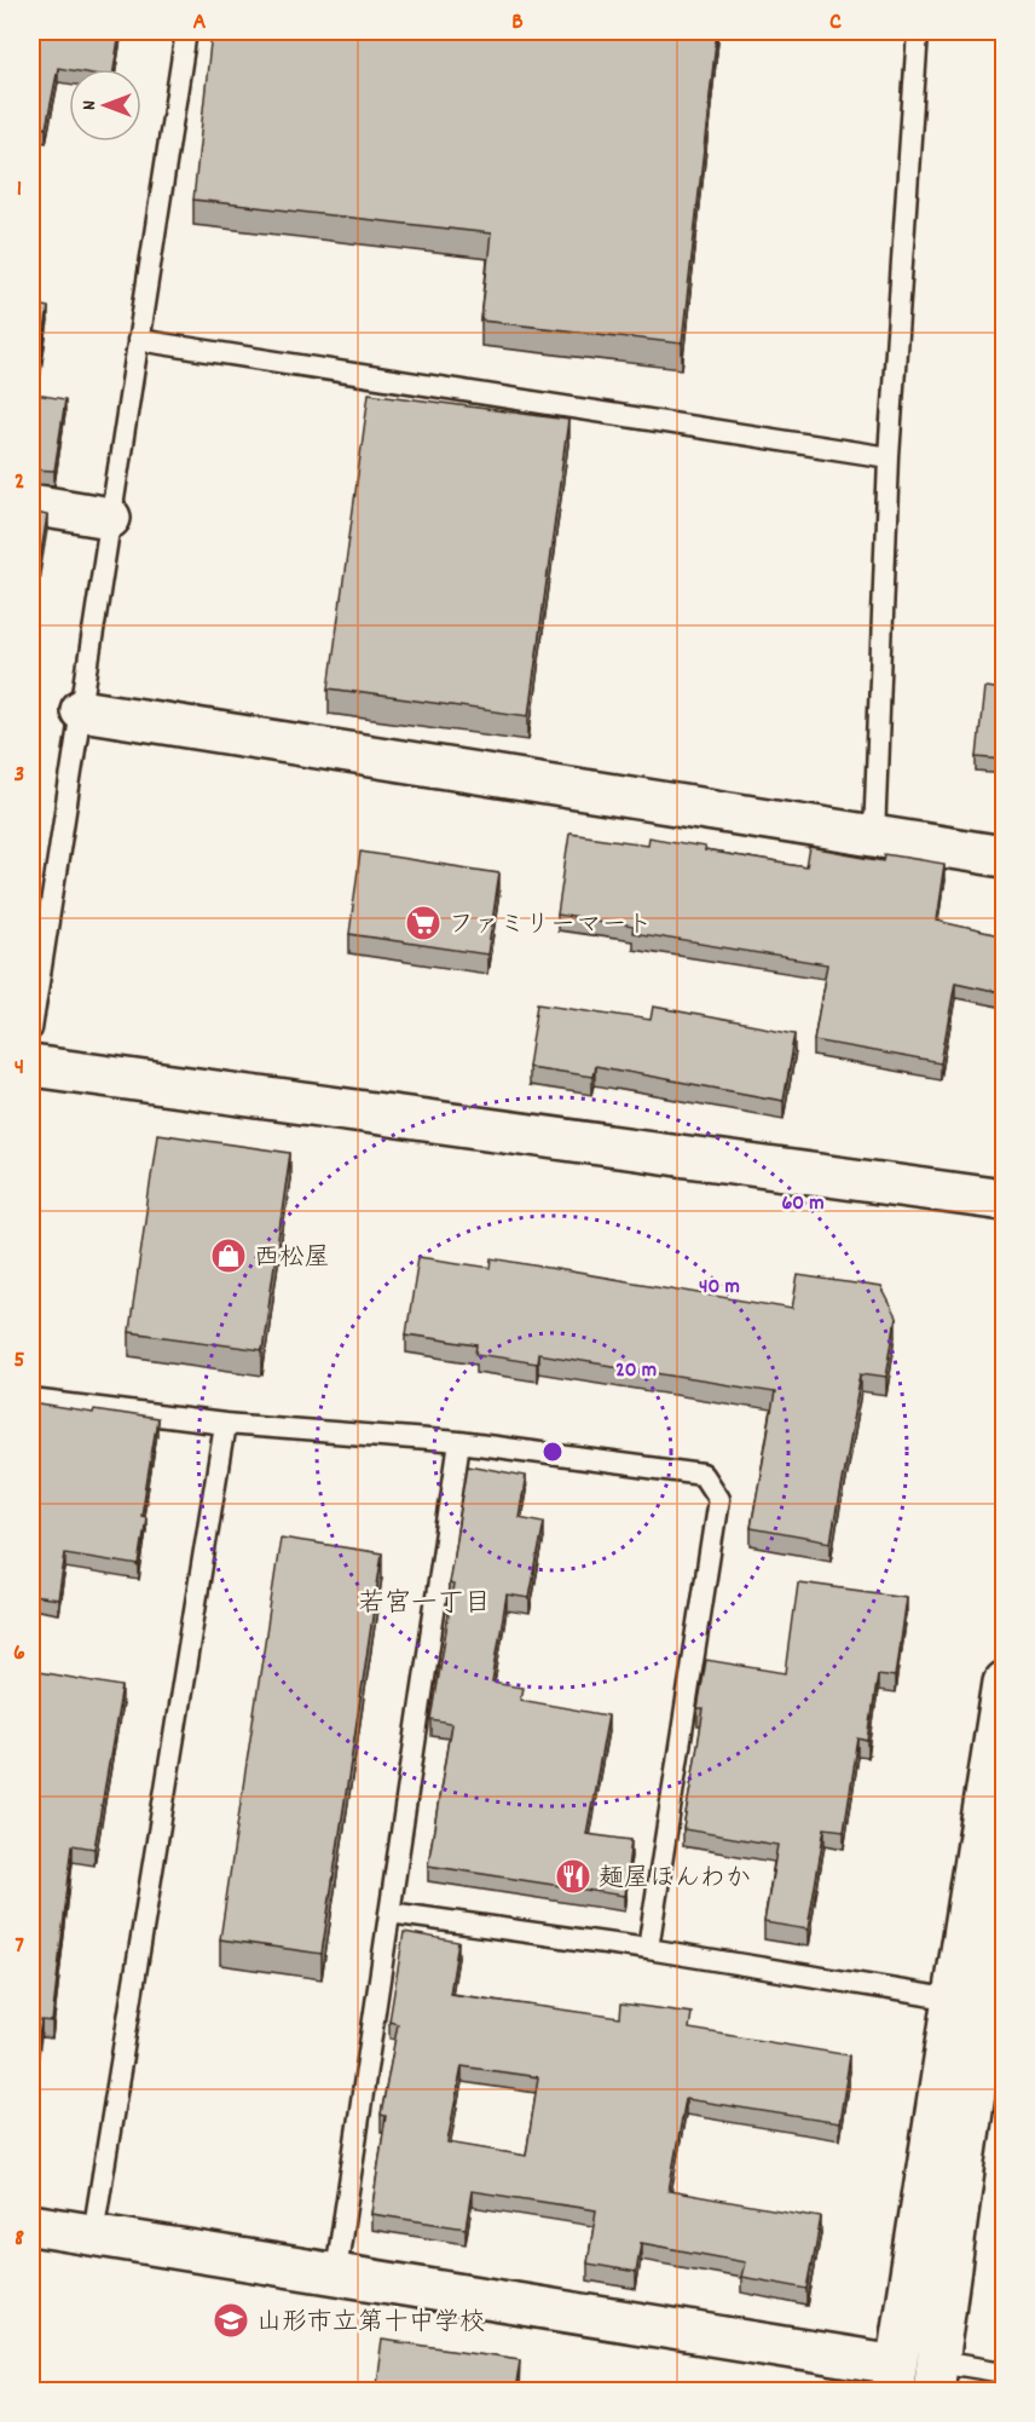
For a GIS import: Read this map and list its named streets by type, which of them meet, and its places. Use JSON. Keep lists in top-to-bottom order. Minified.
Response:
{"districts":["若宮一丁目"],"places":{"supermarket":["ファミリーマート"],"shop":["西松屋"],"restaurant":["麺屋ほんわか"],"school or university":["山形市立第十中学校"]},"north":"left","grid":{"columns":["A","B","C"],"rows":["1","2","3","4","5","6","7","8"]},"rings":["60 m","40 m","20 m"]}
